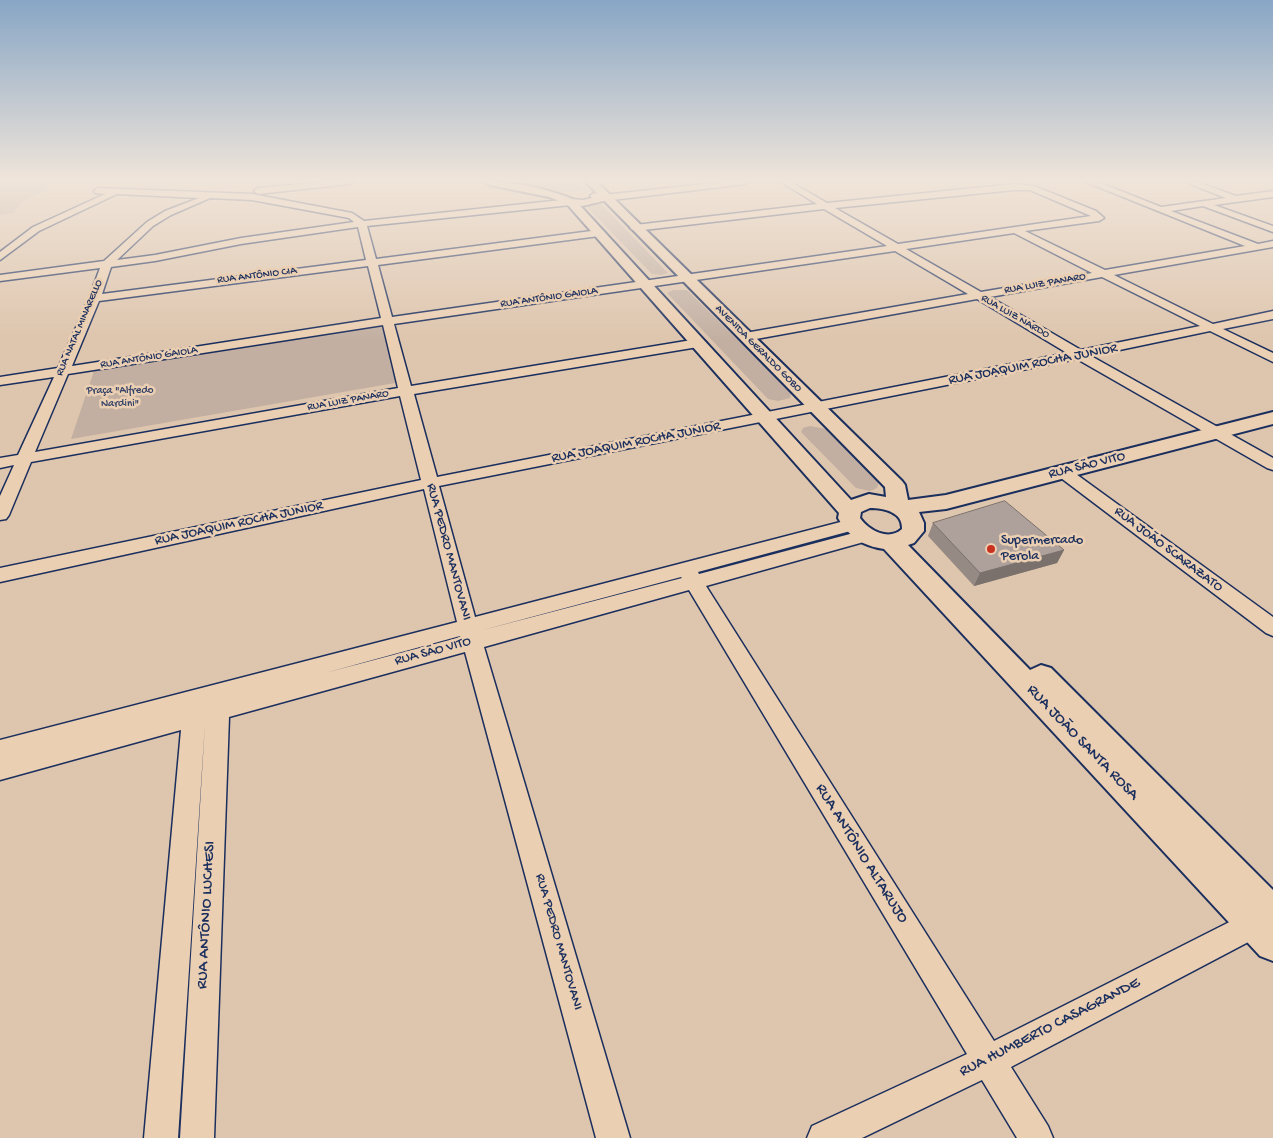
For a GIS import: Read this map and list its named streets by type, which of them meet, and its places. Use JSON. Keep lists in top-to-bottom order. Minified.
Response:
{"streets":{"street":["RUA ANTÔNIO CIA","RUA LUIZ PANARO","RUA ANTÔNIO GAIOLA","RUA LUIZ NARDO","RUA NATAL MINARELLO","AVENIDA GERALDO GOBO","RUA JOAQUIM ROCHA JUNIOR","RUA SÃO VITO","RUA JOÃO SCARAZATO","RUA PEDRO MANTOVANI","RUA JOÃO SANTA ROSA","RUA ANTÔNIO ALTARUJO","RUA ANTÔNIO LUCHESI","RUA HUMBERTO CASAGRANDE"]},"crossings":[["RUA ANTÔNIO CIA","RUA NATAL MINARELLO"],["RUA ANTÔNIO CIA","RUA PEDRO MANTOVANI"],["RUA LUIZ PANARO","RUA LUIZ NARDO"],["RUA LUIZ PANARO","RUA NATAL MINARELLO"],["RUA LUIZ PANARO","AVENIDA GERALDO GOBO"],["RUA LUIZ PANARO","RUA PEDRO MANTOVANI"],["RUA ANTÔNIO GAIOLA","RUA LUIZ NARDO"],["RUA ANTÔNIO GAIOLA","RUA NATAL MINARELLO"],["RUA ANTÔNIO GAIOLA","AVENIDA GERALDO GOBO"],["RUA ANTÔNIO GAIOLA","RUA PEDRO MANTOVANI"],["RUA LUIZ NARDO","RUA JOAQUIM ROCHA JUNIOR"],["RUA LUIZ NARDO","RUA SÃO VITO"],["AVENIDA GERALDO GOBO","RUA JOAQUIM ROCHA JUNIOR"],["RUA JOAQUIM ROCHA JUNIOR","RUA PEDRO MANTOVANI"],["RUA SÃO VITO","RUA JOÃO SCARAZATO"],["RUA SÃO VITO","RUA PEDRO MANTOVANI"],["RUA SÃO VITO","RUA JOÃO SANTA ROSA"],["RUA SÃO VITO","RUA ANTÔNIO ALTARUJO"],["RUA SÃO VITO","RUA ANTÔNIO LUCHESI"],["RUA JOÃO SANTA ROSA","RUA HUMBERTO CASAGRANDE"],["RUA ANTÔNIO ALTARUJO","RUA HUMBERTO CASAGRANDE"]],"parks":["Praça \"Alfredo Nardini\""],"places":["Supermercado Perola"]}
